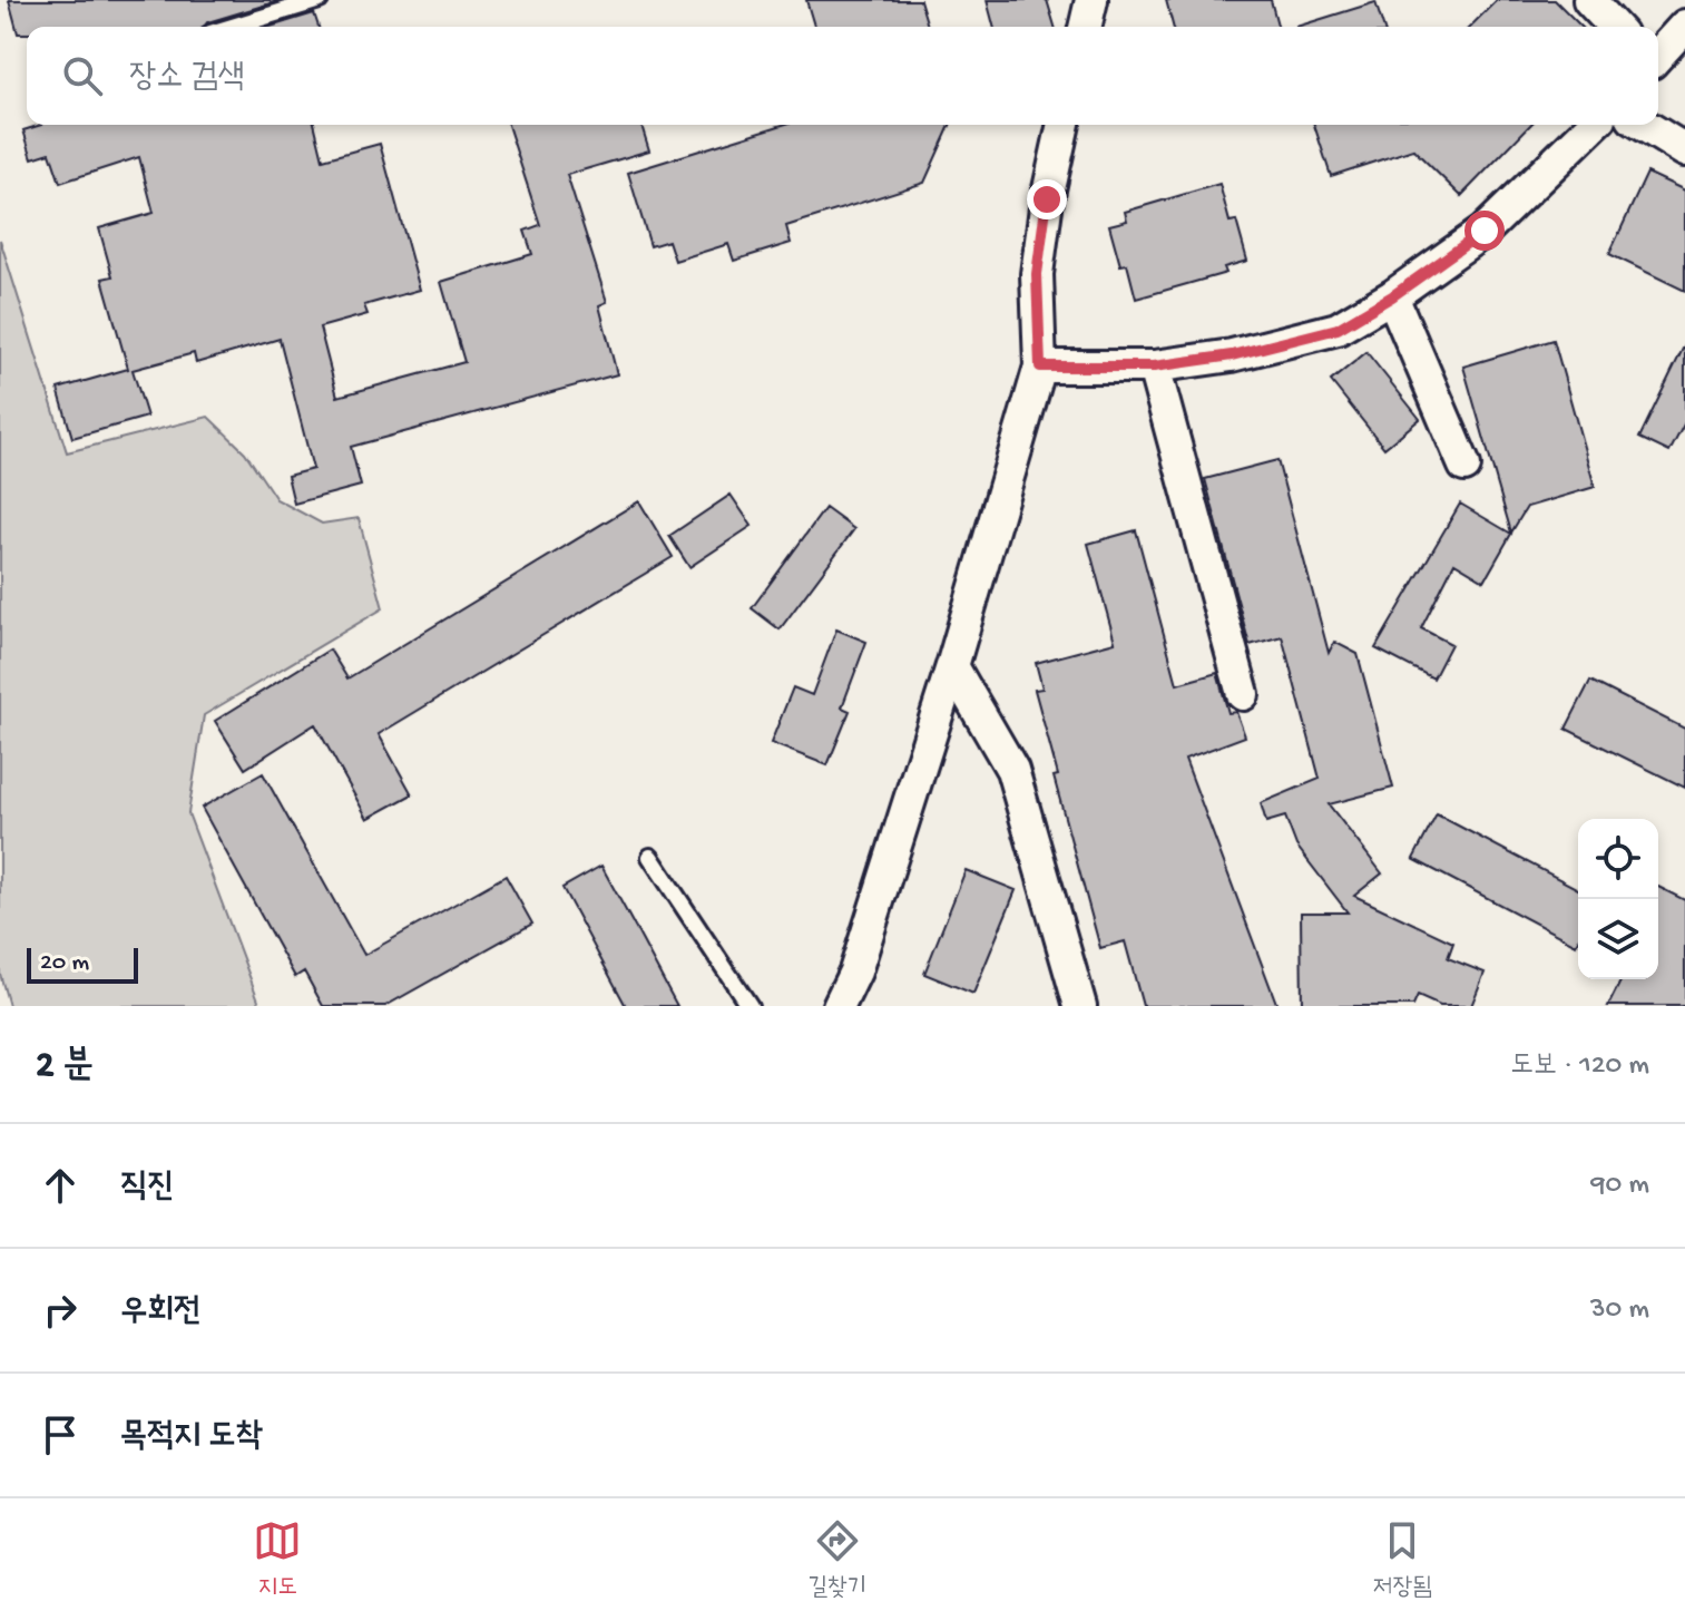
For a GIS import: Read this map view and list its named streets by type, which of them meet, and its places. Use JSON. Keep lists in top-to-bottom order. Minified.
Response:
{"scale_bar":"20 m","page":{"search":"장소 검색","scale":"20 m","heading":["2 분","도보 · 120 m"],"list":[["직진","90 m"],["우회전","30 m"],"목적지 도착"],"nav":["지도","길찾기","저장됨"]}}
